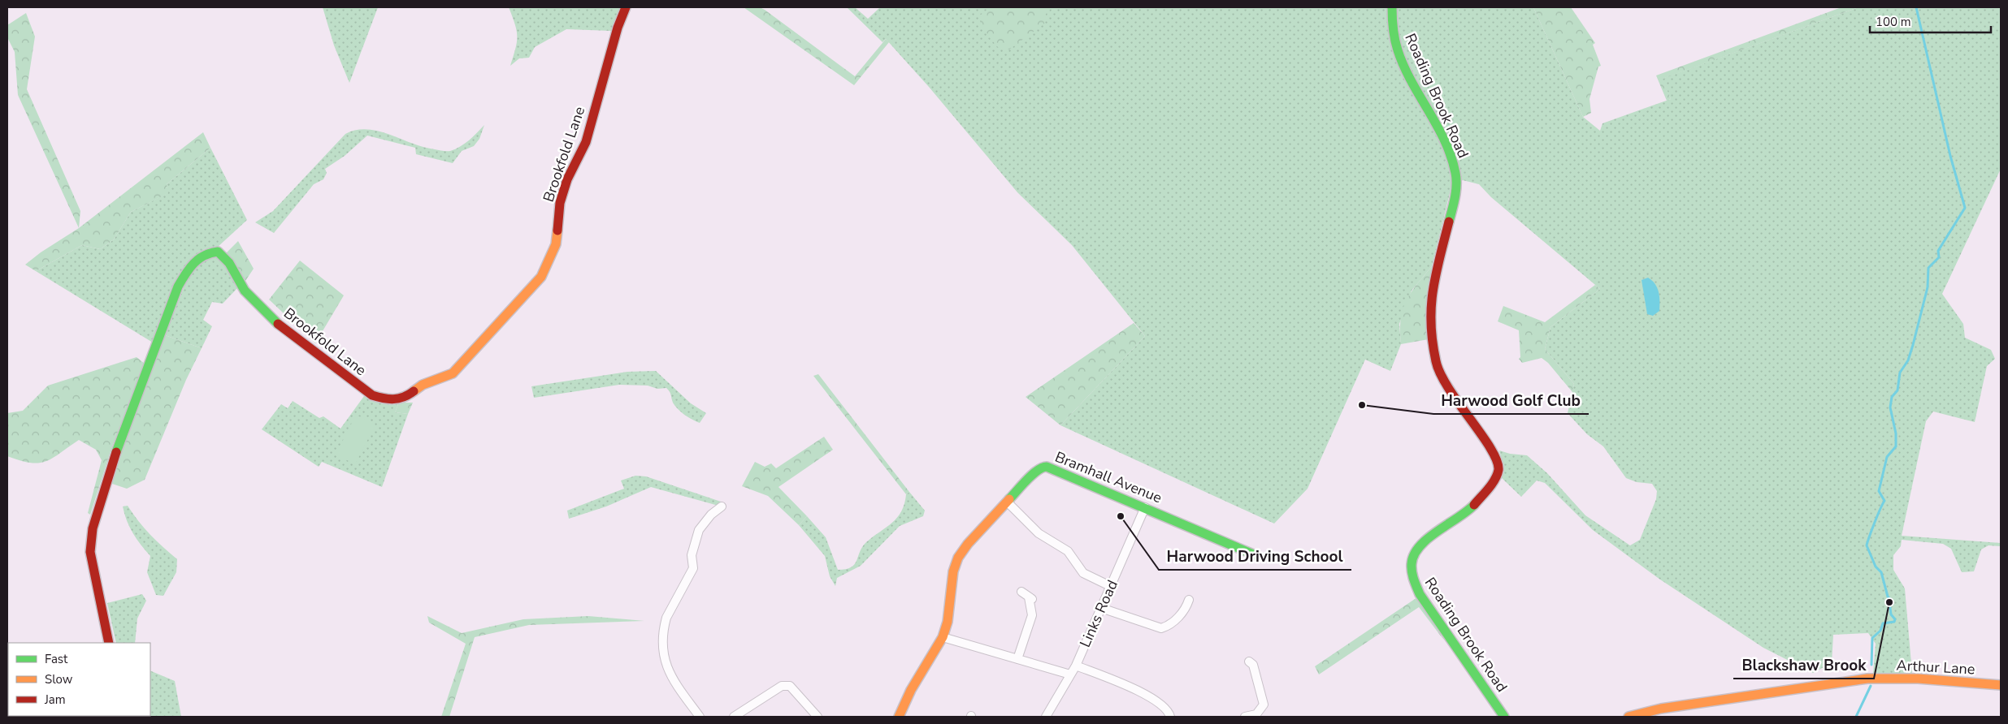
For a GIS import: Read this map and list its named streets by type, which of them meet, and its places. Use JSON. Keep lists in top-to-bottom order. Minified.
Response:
{"streets":{"street":["Roading Brook Road","Brookfold Lane","Bramhall Avenue","Links Road","Arthur Lane"]},"crossings":[["Bramhall Avenue","Links Road"]],"places":["Harwood Golf Club","Harwood Driving School","Blackshaw Brook"],"legend":["Fast","Slow","Jam"],"scale_bar":"100 m"}
